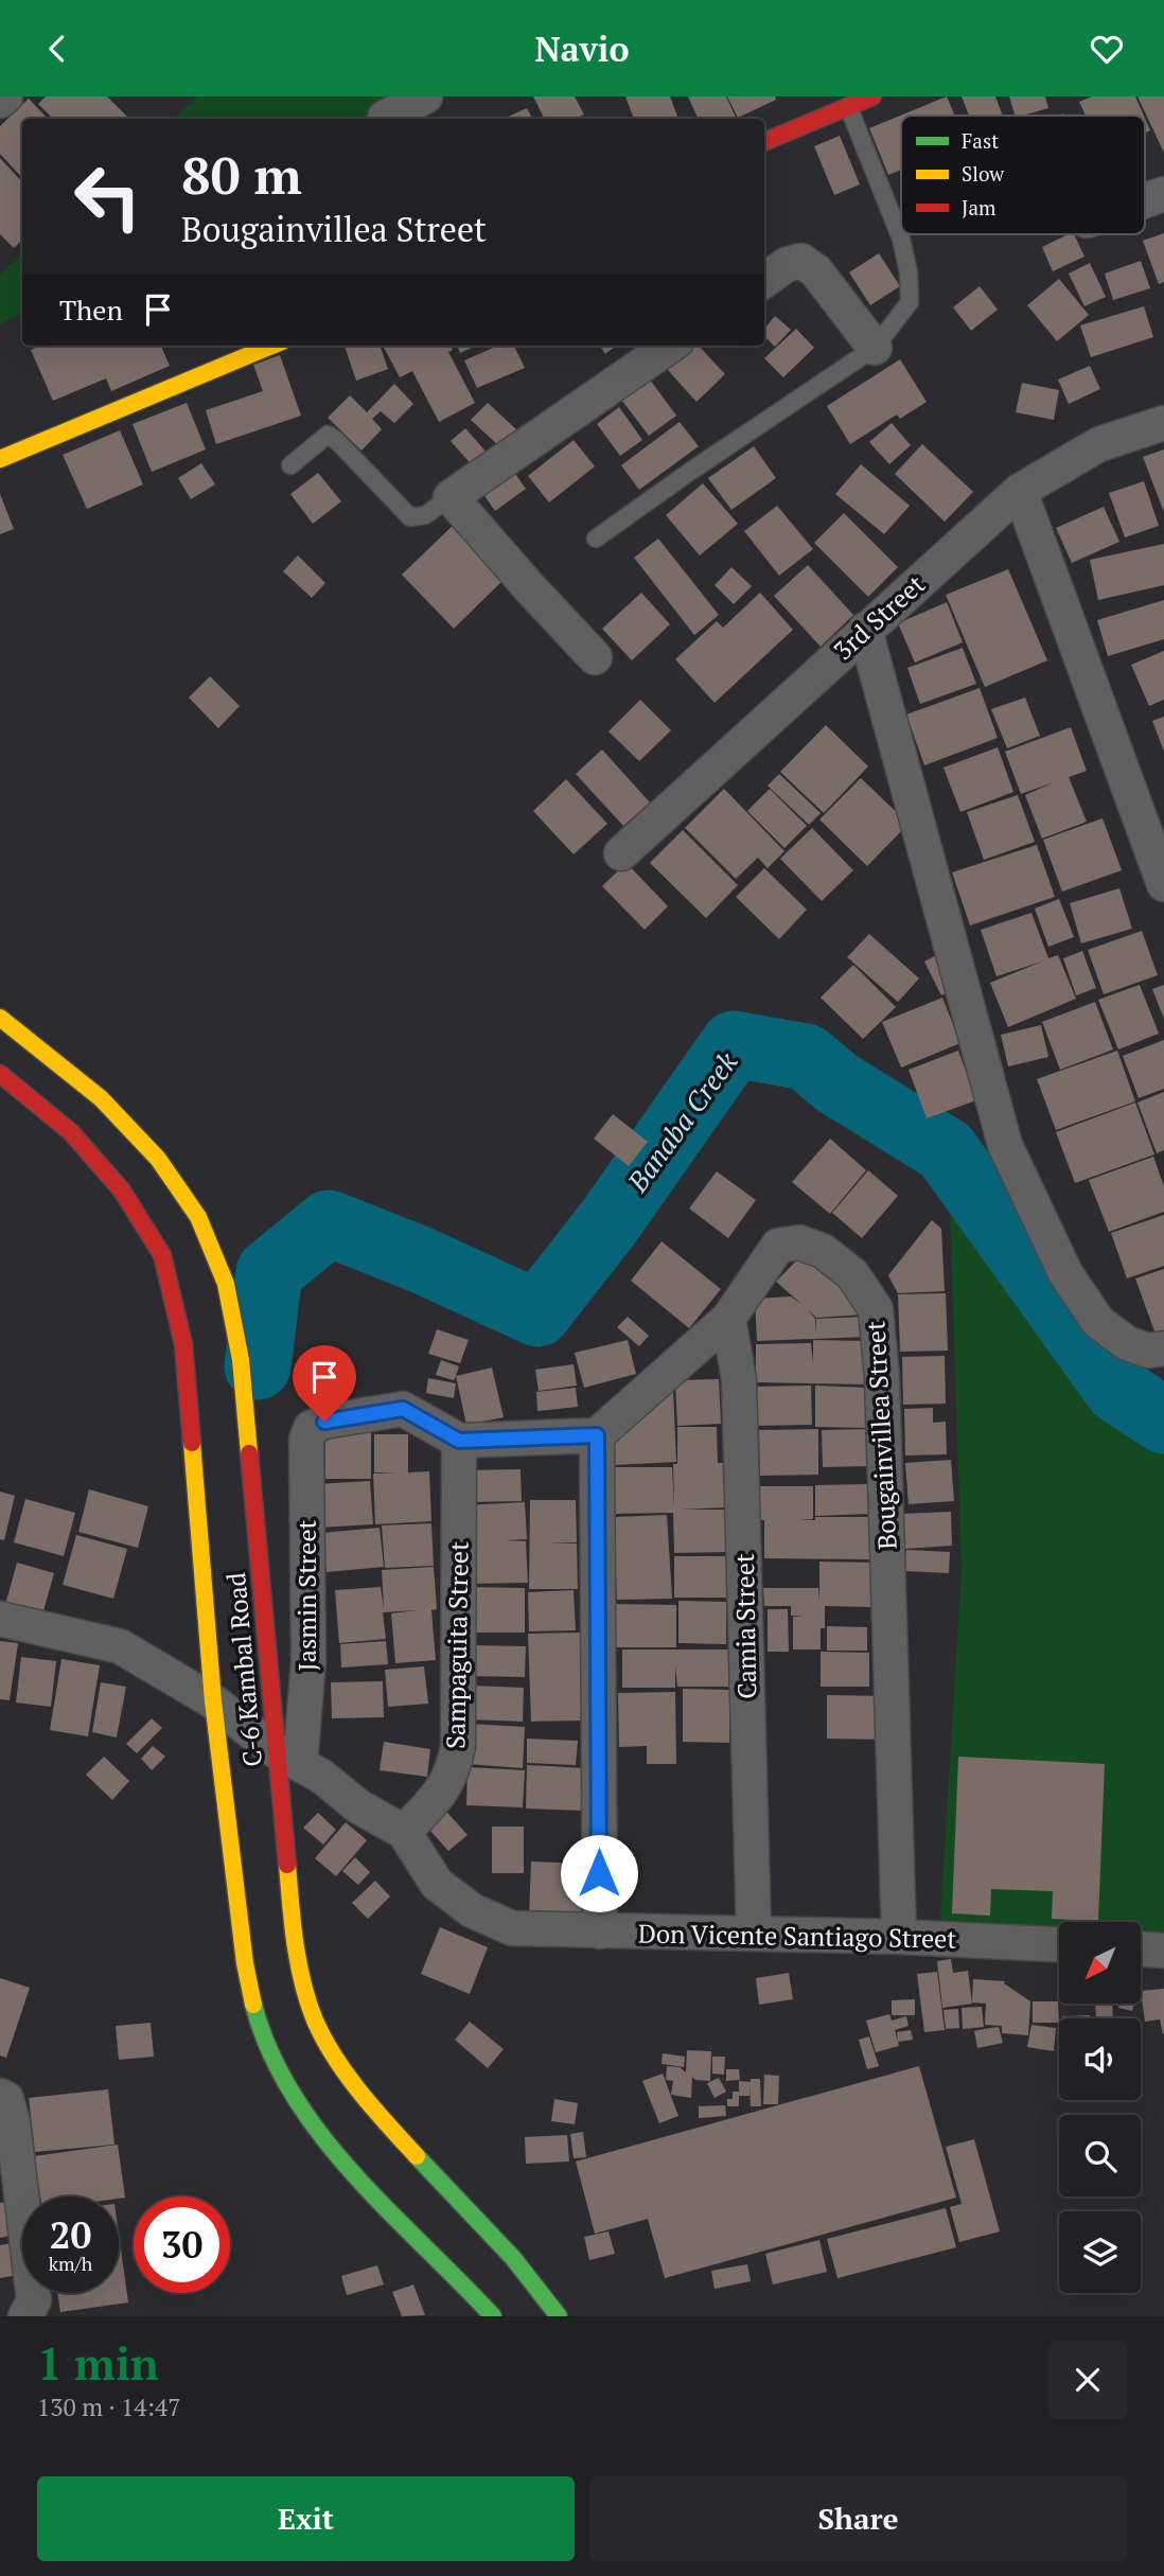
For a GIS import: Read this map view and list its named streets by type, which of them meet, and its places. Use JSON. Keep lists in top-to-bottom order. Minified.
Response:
{"streets":{"main road":["C-6 Kambal Road"],"street":["3rd Street","Bougainvillea Street","Jasmin Street","Camia Street","Sampaguita Street","Don Vicente Santiago Street"]},"crossings":[["Bougainvillea Street","Camia Street"],["Bougainvillea Street","Don Vicente Santiago Street"],["Jasmin Street","Sampaguita Street"],["Jasmin Street","C-6 Kambal Road"],["Jasmin Street","Don Vicente Santiago Street"],["Camia Street","Don Vicente Santiago Street"],["Sampaguita Street","Don Vicente Santiago Street"],["C-6 Kambal Road","Don Vicente Santiago Street"]],"water":["Banaba Creek"],"legend":["Fast","Slow","Jam"],"north":"bottom left","page":{"header":"Navio","turn":["80 m","Bougainvillea Street"],"then":"Then","speed":"20 km/h","limit":"30","heading":["1 min","130 m · 14:47"],"buttons":["Exit","Share"]}}
